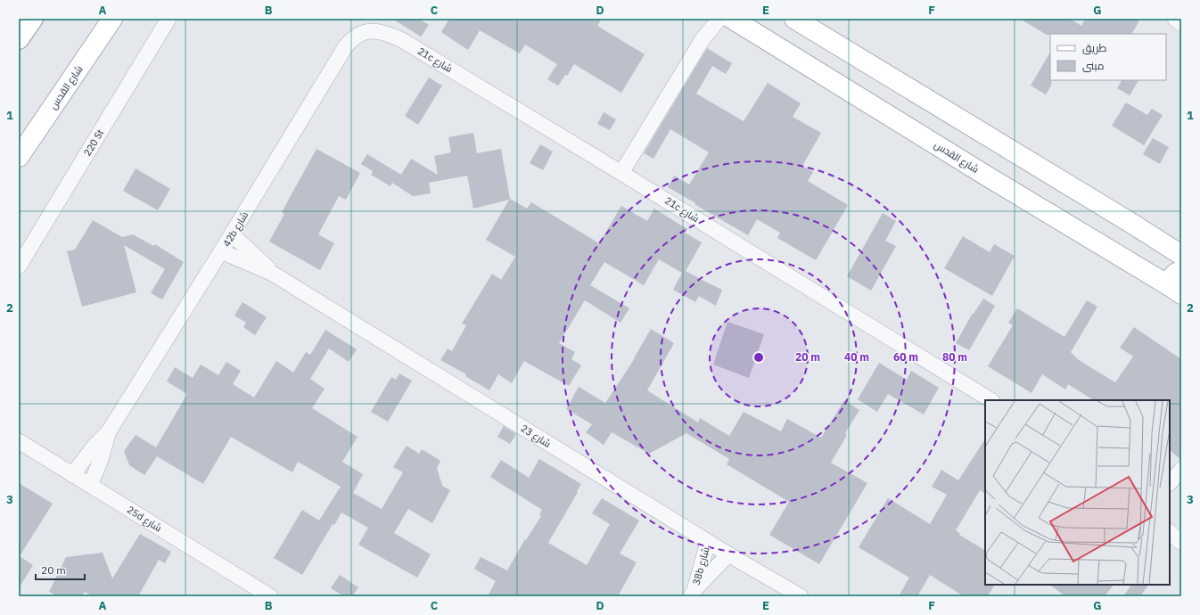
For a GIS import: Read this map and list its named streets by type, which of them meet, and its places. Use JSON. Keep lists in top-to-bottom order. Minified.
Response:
{"streets":{"main road":["شارع القدس"],"street":["21c شارع","220 St","42b شارع","شارع 23","25d شارع","38b شارع"]},"crossings":[["21c شارع","42b شارع"],["42b شارع","شارع 23"],["42b شارع","25d شارع"],["شارع 23","38b شارع"]],"legend":["طريق","مبنى"],"scale_bar":"20 m","grid":{"columns":["A","B","C","D","E","F","G"],"rows":["1","2","3"]},"rings":["20 m","40 m","60 m","80 m"]}
